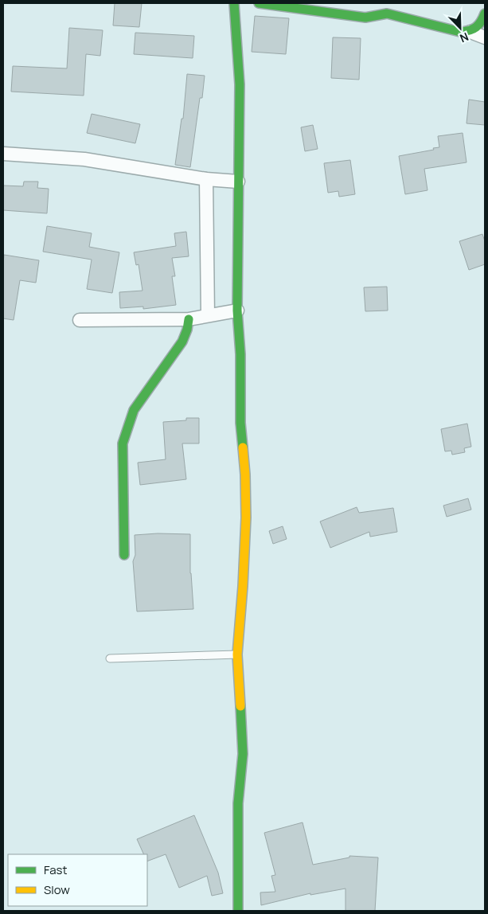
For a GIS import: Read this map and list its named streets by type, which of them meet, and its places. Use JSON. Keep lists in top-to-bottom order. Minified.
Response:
{"legend":["Fast","Slow"],"north":"bottom right"}
